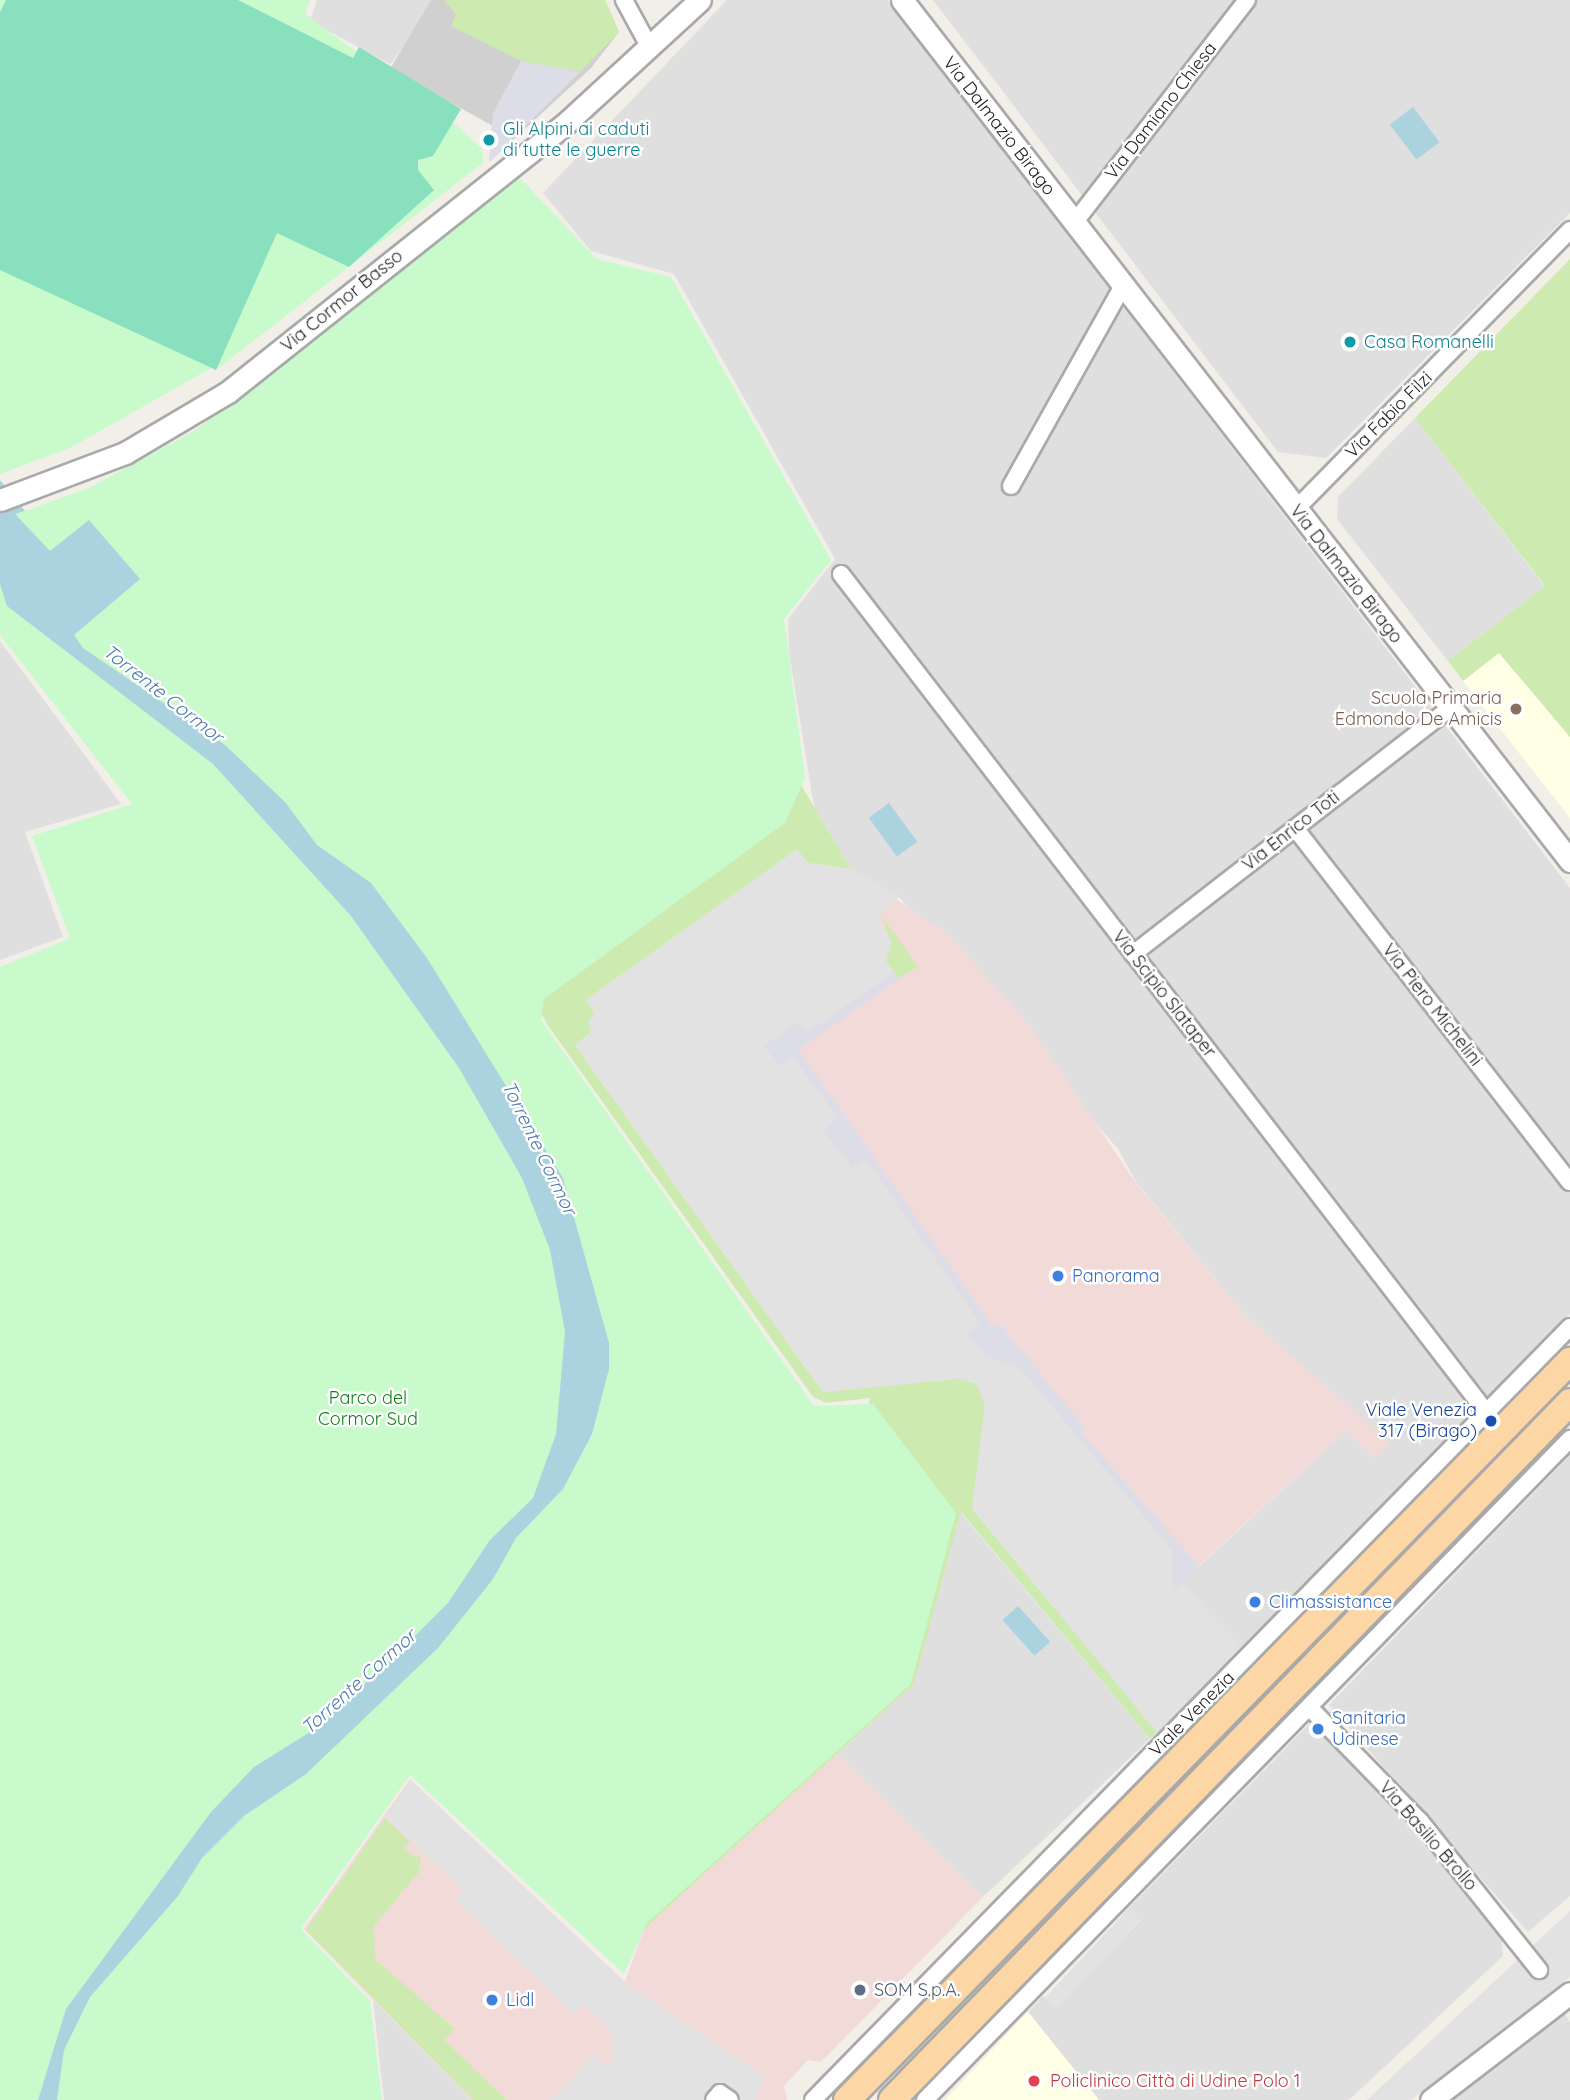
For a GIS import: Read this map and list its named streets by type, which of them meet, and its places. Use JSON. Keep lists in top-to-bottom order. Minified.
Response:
{"streets":{"main road":["Viale Venezia"],"street":["Via Damiano Chiesa","Via Dalmazio Birago","Via Cormor Basso","Via Fabio Filzi","Via Enrico Toti","Via Scipio Slataper","Via Piero Michelini","Via Basilio Brollo"]},"crossings":[["Via Damiano Chiesa","Via Dalmazio Birago"],["Via Dalmazio Birago","Via Fabio Filzi"],["Via Dalmazio Birago","Via Enrico Toti"],["Via Enrico Toti","Via Scipio Slataper"],["Via Enrico Toti","Via Piero Michelini"],["Via Scipio Slataper","Viale Venezia"]],"water":["Torrente Cormor"],"parks":["Parco del Cormor Sud"],"places":["Gli Alpini ai caduti di tutte le guerre","Casa Romanelli","Scuola Primaria Edmondo De Amicis","Panorama","Viale Venezia 317 (Birago)","Climassistance","Sanitaria Udinese","SOM S.p.A.","Lidl","Policlinico Città di Udine Polo 1"]}
